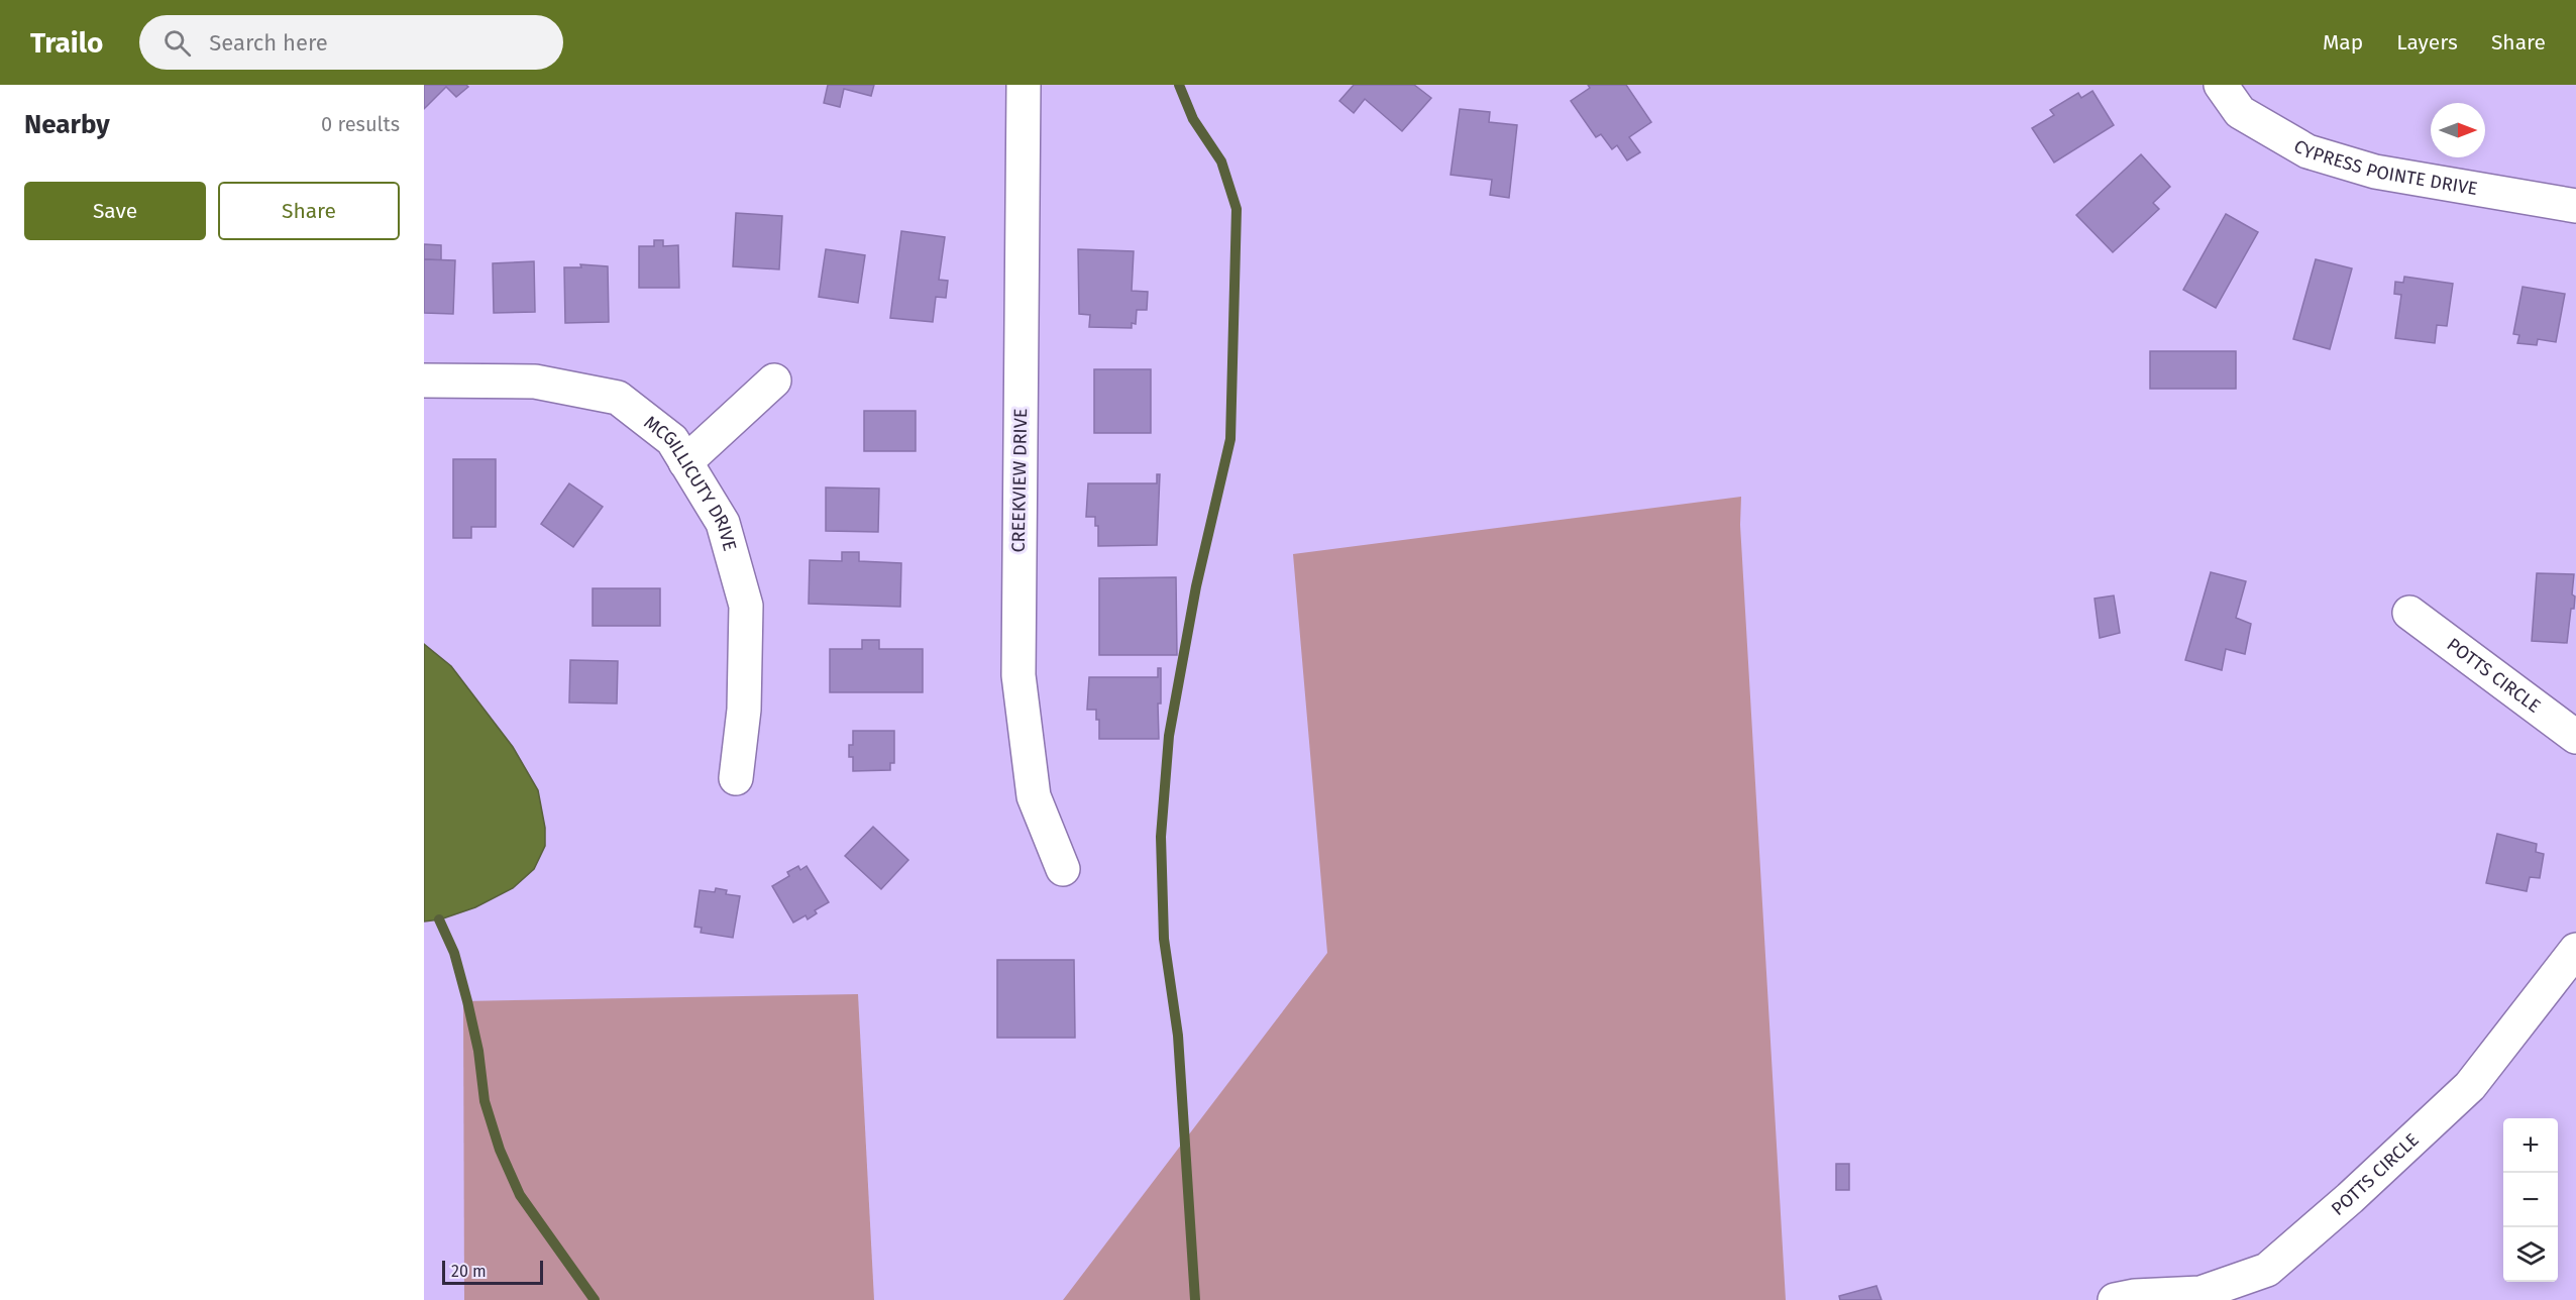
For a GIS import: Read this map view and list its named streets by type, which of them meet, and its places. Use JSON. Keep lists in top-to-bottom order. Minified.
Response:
{"streets":{"street":["CYPRESS POINTE DRIVE","CREEKVIEW DRIVE","MCGILLICUTY DRIVE","POTTS CIRCLE"]},"scale_bar":"20 m","north":"right","page":{"header":"Trailo","search":"Search here","nav":["Map","Layers","Share"],"heading":["Nearby","0 results"],"buttons":["Save","Share"],"map_buttons":["+","−"],"scale":"20 m"}}
